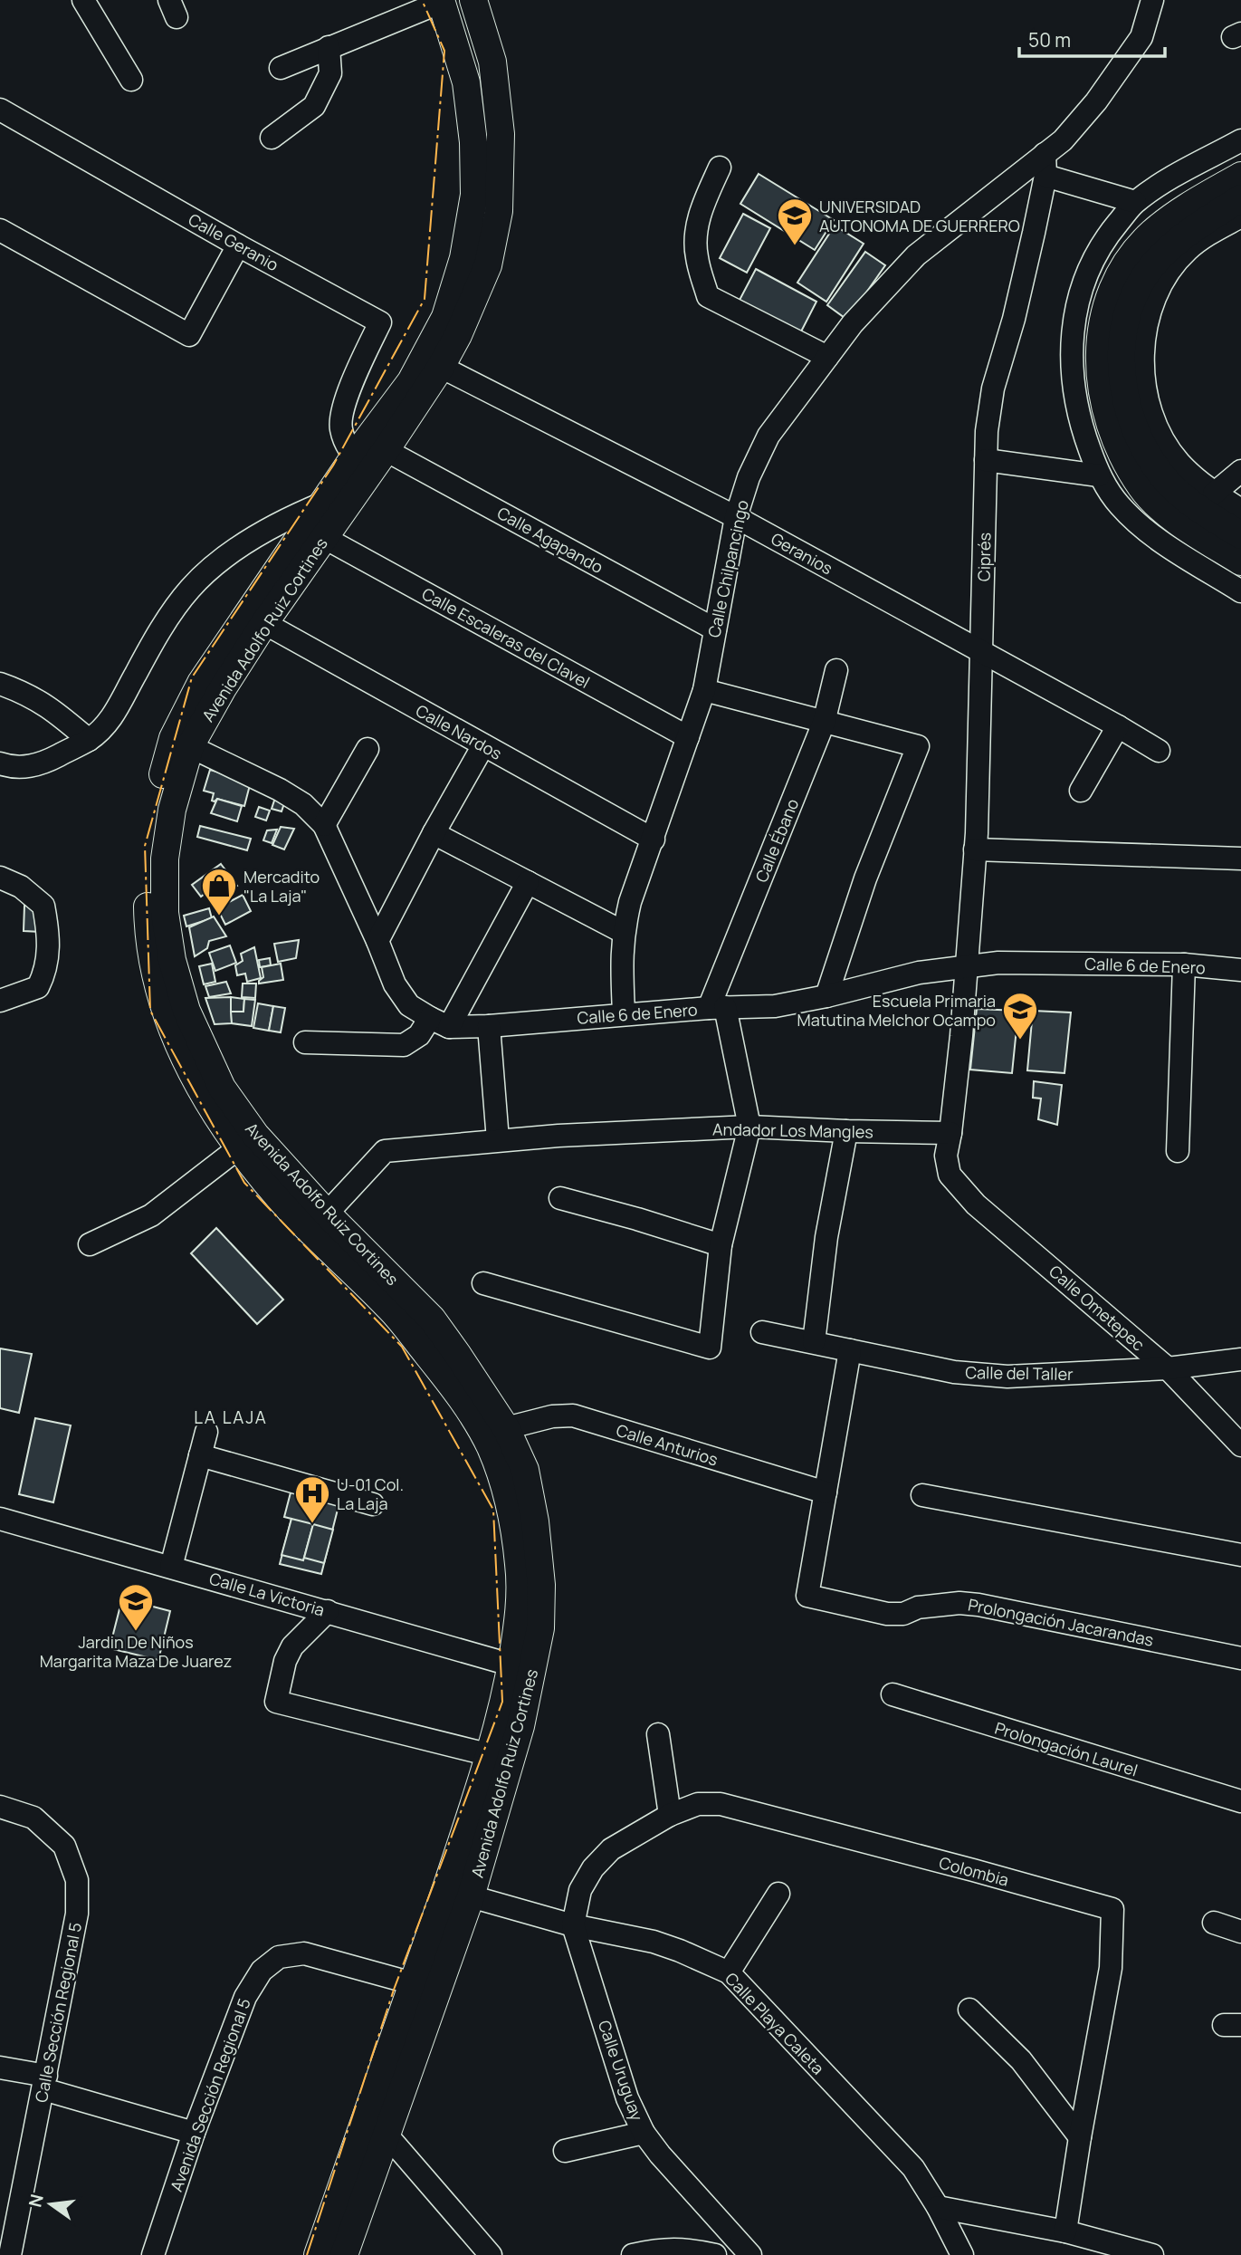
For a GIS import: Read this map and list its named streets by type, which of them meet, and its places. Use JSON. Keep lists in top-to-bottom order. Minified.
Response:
{"streets":{"main road":["Avenida Adolfo Ruiz Cortines"],"street":["Calle Geranio","Calle Agapando","Geranios","Ciprés","Calle Chilpancingo","Calle Escaleras del Clavel","Calle Nardos","Calle Ébano","Calle 6 de Enero","Andador Los Mangles","Calle Ometepec","Calle del Taller","Calle Anturios","Calle La Victoria","Prolongación Jacarandas","Prolongación Laurel","Colombia","Calle Sección Regional 5","Calle Playa Caleta","Calle Uruguay","Avenida Sección Regional 5"]},"crossings":[["Calle Geranio","Calle Agapando"],["Calle Geranio","Avenida Adolfo Ruiz Cortines"],["Calle Agapando","Calle Chilpancingo"],["Calle Agapando","Avenida Adolfo Ruiz Cortines"],["Geranios","Ciprés"],["Geranios","Calle Chilpancingo"],["Geranios","Avenida Adolfo Ruiz Cortines"],["Ciprés","Calle Chilpancingo"],["Ciprés","Calle 6 de Enero"],["Ciprés","Andador Los Mangles"],["Ciprés","Calle Ometepec"],["Calle Chilpancingo","Calle Escaleras del Clavel"],["Calle Chilpancingo","Calle Nardos"],["Calle Chilpancingo","Calle 6 de Enero"],["Avenida Adolfo Ruiz Cortines","Calle Escaleras del Clavel"],["Avenida Adolfo Ruiz Cortines","Calle Nardos"],["Avenida Adolfo Ruiz Cortines","Andador Los Mangles"],["Avenida Adolfo Ruiz Cortines","Calle Anturios"],["Avenida Adolfo Ruiz Cortines","Calle La Victoria"],["Avenida Adolfo Ruiz Cortines","Calle Playa Caleta"],["Avenida Adolfo Ruiz Cortines","Avenida Sección Regional 5"],["Calle Ébano","Calle 6 de Enero"],["Calle Ometepec","Calle del Taller"],["Calle Anturios","Prolongación Jacarandas"],["Colombia","Calle Playa Caleta"],["Colombia","Calle Uruguay"],["Calle Playa Caleta","Calle Uruguay"]],"districts":["LA LAJA"],"places":{"school or university":["UNIVERSIDAD AUTONOMA DE GUERRERO","Escuela Primaria Matutina Melchor Ocampo","Jardin De Niños Margarita Maza De Juarez"],"shop":["Mercadito \"La Laja\""],"hospital":["U-01 Col. La Laja"]},"scale_bar":"50 m","north":"left"}
